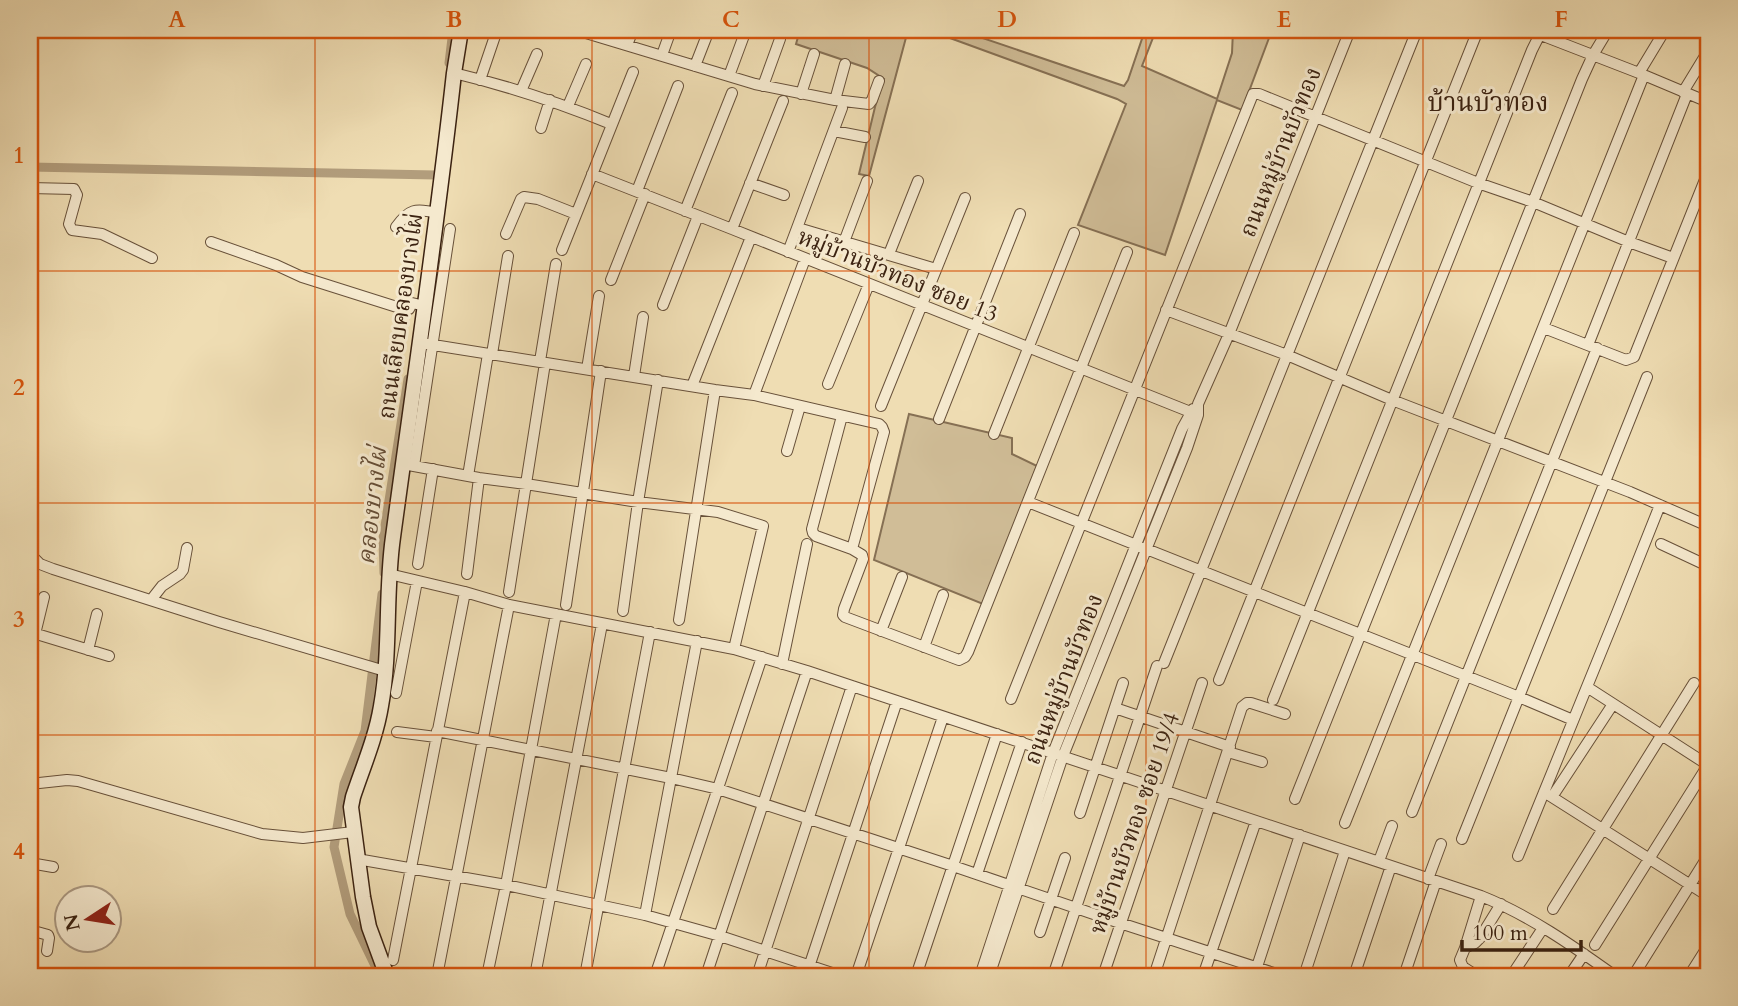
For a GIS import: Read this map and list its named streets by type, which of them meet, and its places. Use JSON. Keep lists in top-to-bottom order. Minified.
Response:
{"streets":{"street":["ถนนหมู่บ้านบัวทอง","หมู่บ้านบัวทอง ซอย 13","ถนนเลียบคลองบางไผ่","หมู่บ้านบัวทอง ซอย 19/4"]},"crossings":[["ถนนหมู่บ้านบัวทอง","หมู่บ้านบัวทอง ซอย 13"]],"districts":["บ้านบัวทอง"],"water":["คลองบางไผ่"],"scale_bar":"100 m","north":"left","grid":{"columns":["A","B","C","D","E","F"],"rows":["1","2","3","4"]}}
